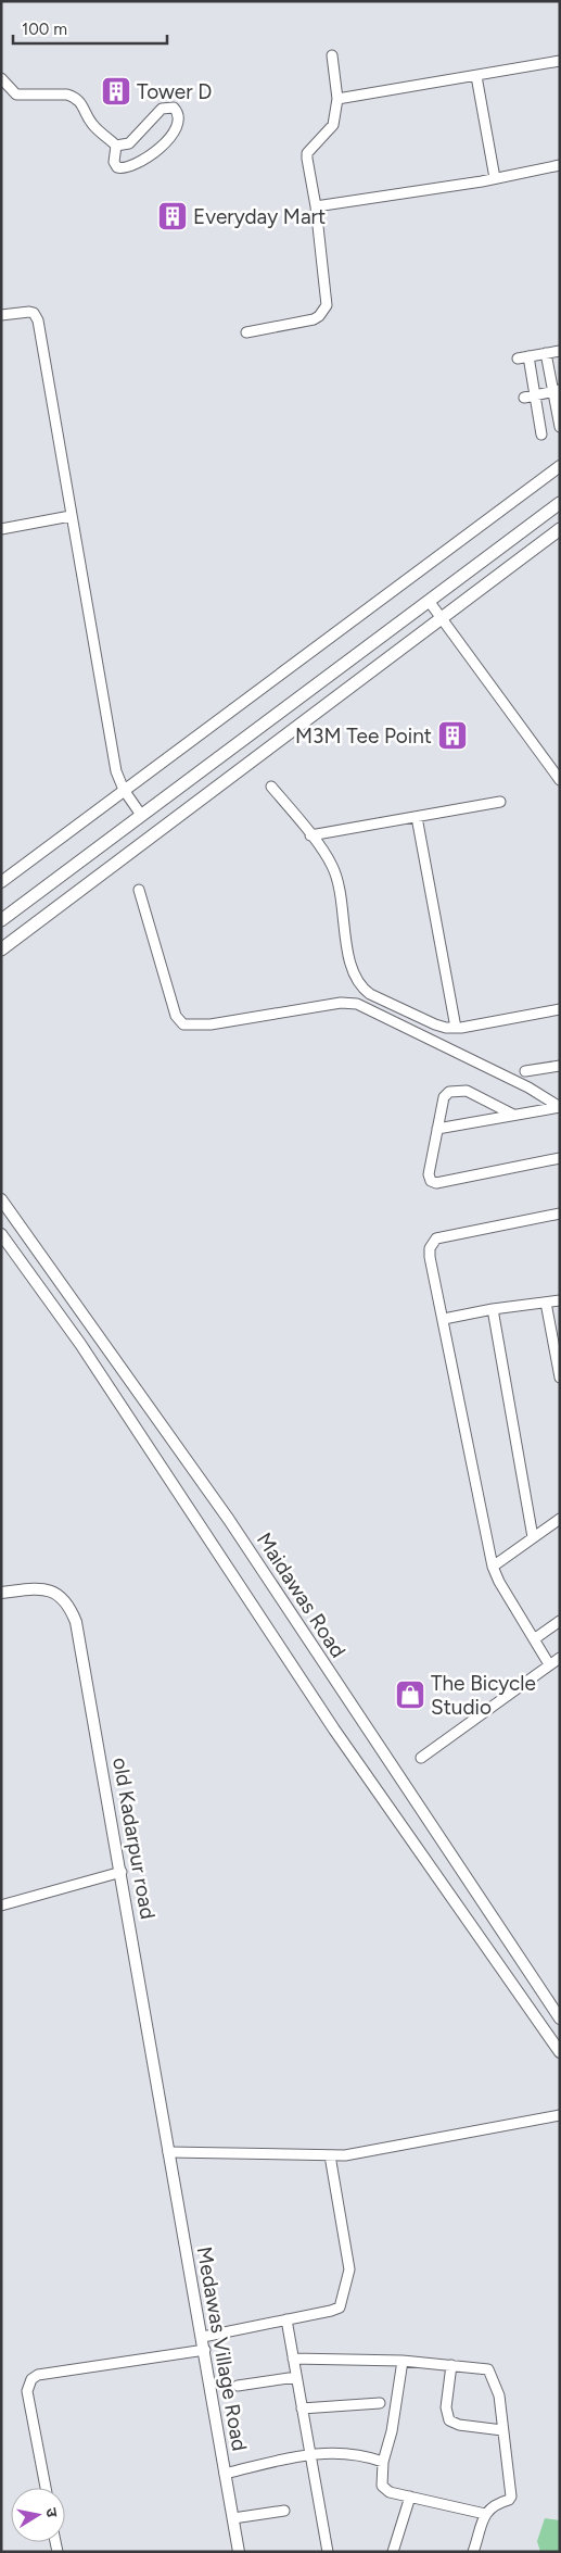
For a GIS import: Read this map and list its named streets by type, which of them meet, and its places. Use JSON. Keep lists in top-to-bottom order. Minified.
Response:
{"streets":{"street":["Maidawas Road","old Kadarpur road","Medawas Village Road"]},"crossings":[["old Kadarpur road","Medawas Village Road"]],"places":{"building":["Tower D","Everyday Mart","M3M Tee Point"],"shop":["The Bicycle Studio"]},"scale_bar":"100 m","north":"right"}
